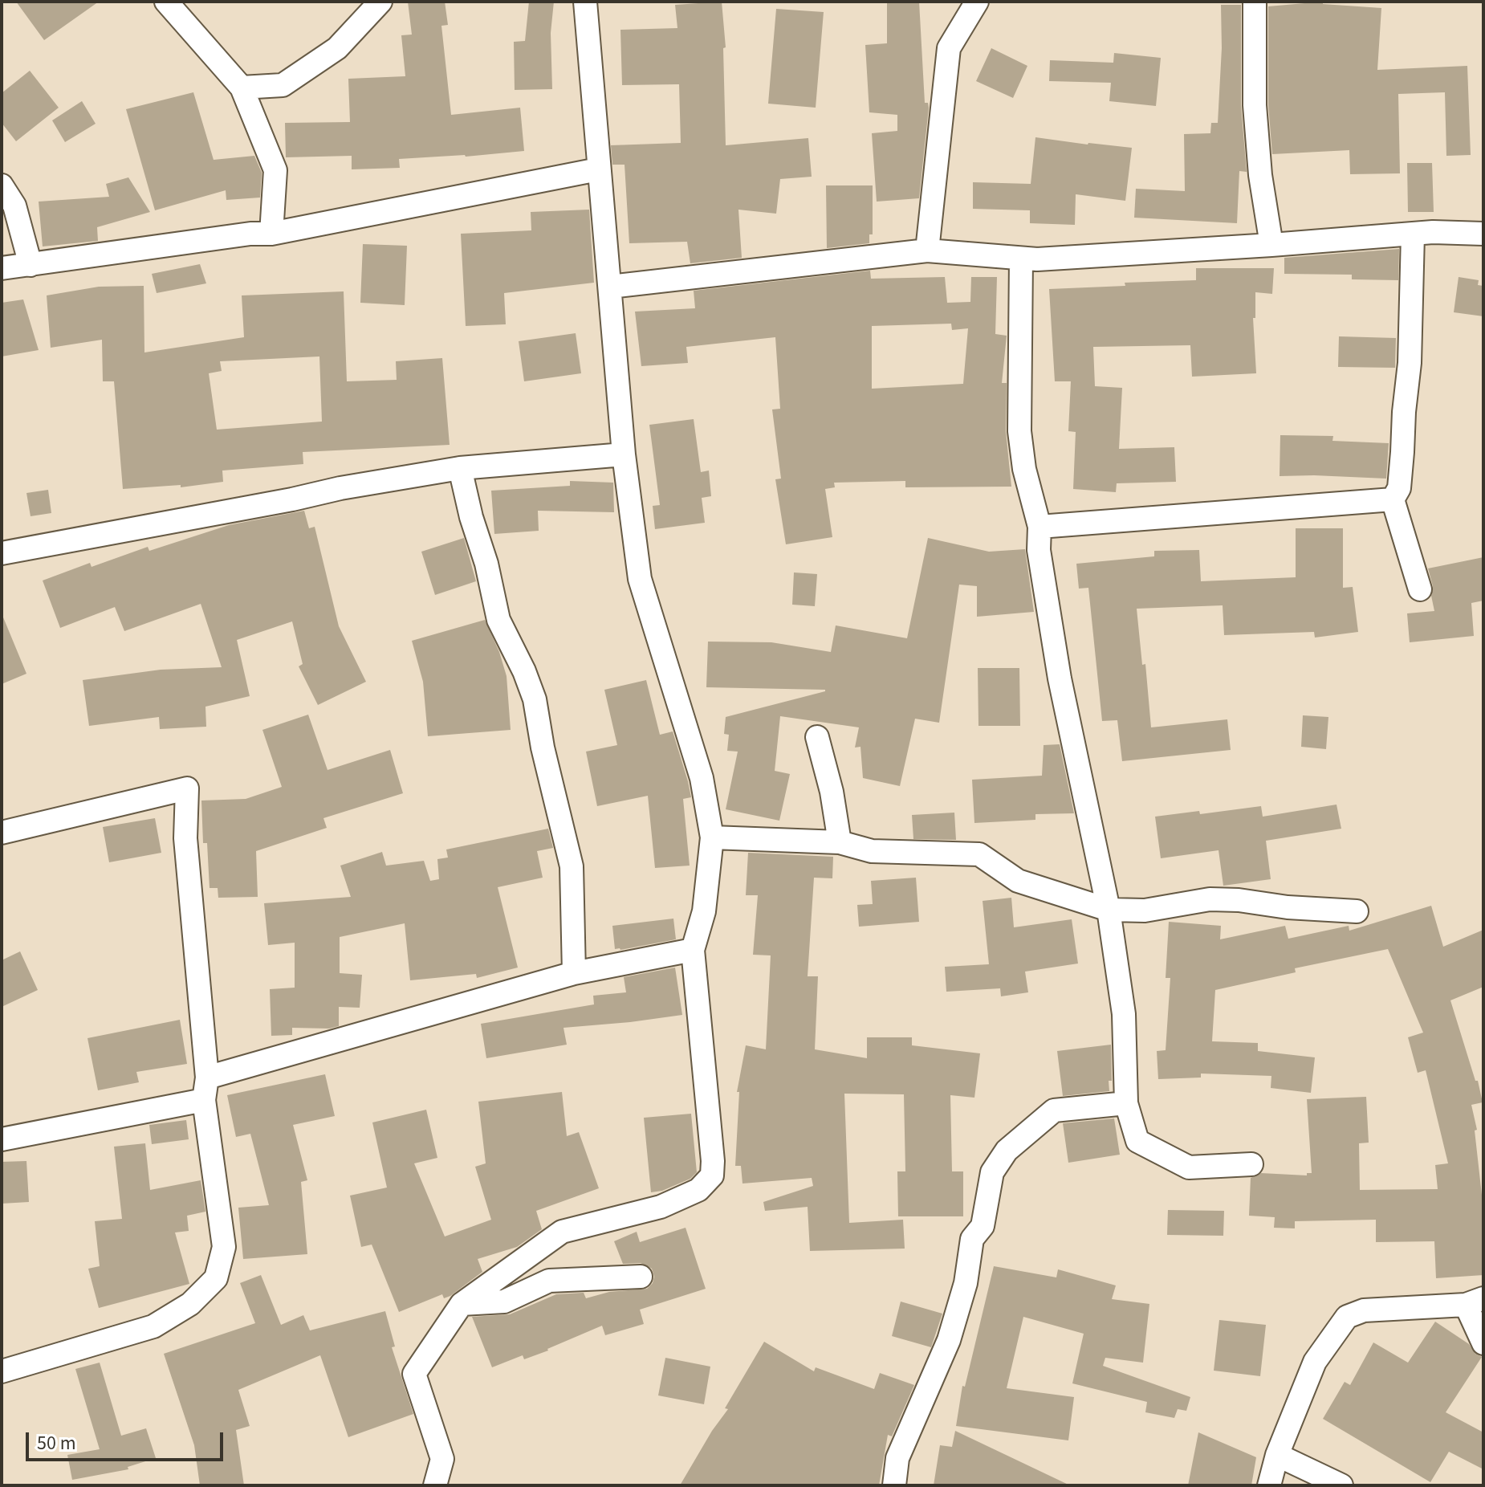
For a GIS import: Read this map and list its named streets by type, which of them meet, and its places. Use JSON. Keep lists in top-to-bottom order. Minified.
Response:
{"scale_bar":"50 m"}
